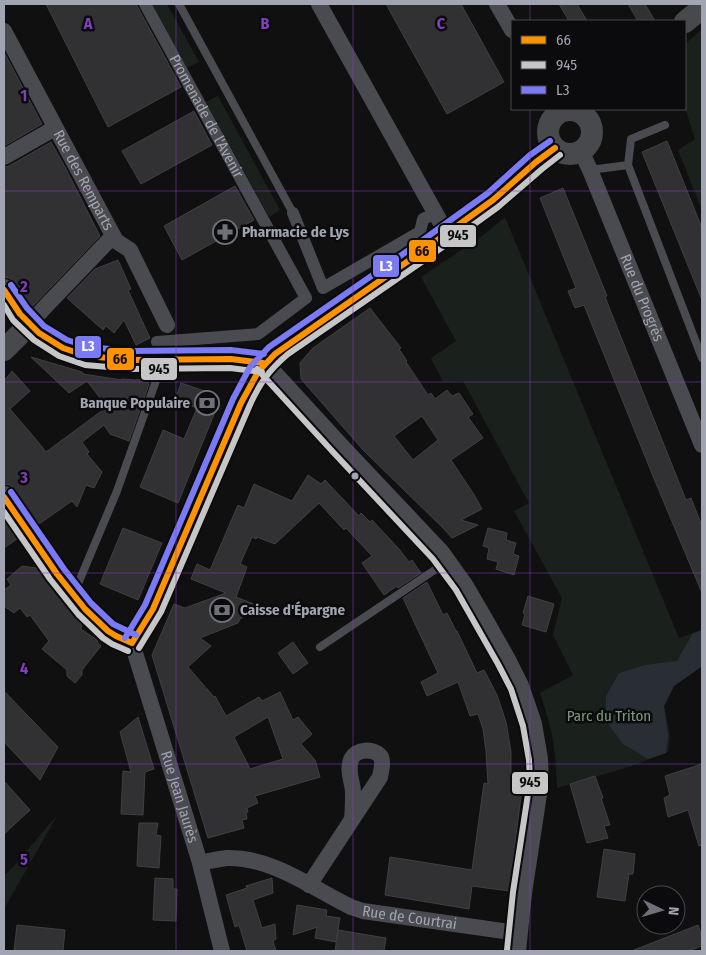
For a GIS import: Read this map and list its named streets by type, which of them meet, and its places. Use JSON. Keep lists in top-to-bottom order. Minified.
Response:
{"streets":{"street":["Promenade de l'Avenir","Rue des Remparts","Rue du Progrès","Rue Jean Jaurès","Rue de Courtrai"]},"crossings":[["Rue Jean Jaurès","Rue de Courtrai"]],"parks":["Parc du Triton"],"places":{"pharmacy":["Pharmacie de Lys"],"bank":["Banque Populaire","Caisse d'Épargne"]},"lines":["transit line L3","transit line 66","transit line 945"],"legend":["66","945","L3"],"north":"right","grid":{"columns":["A","B","C"],"rows":["1","2","3","4","5"]}}
